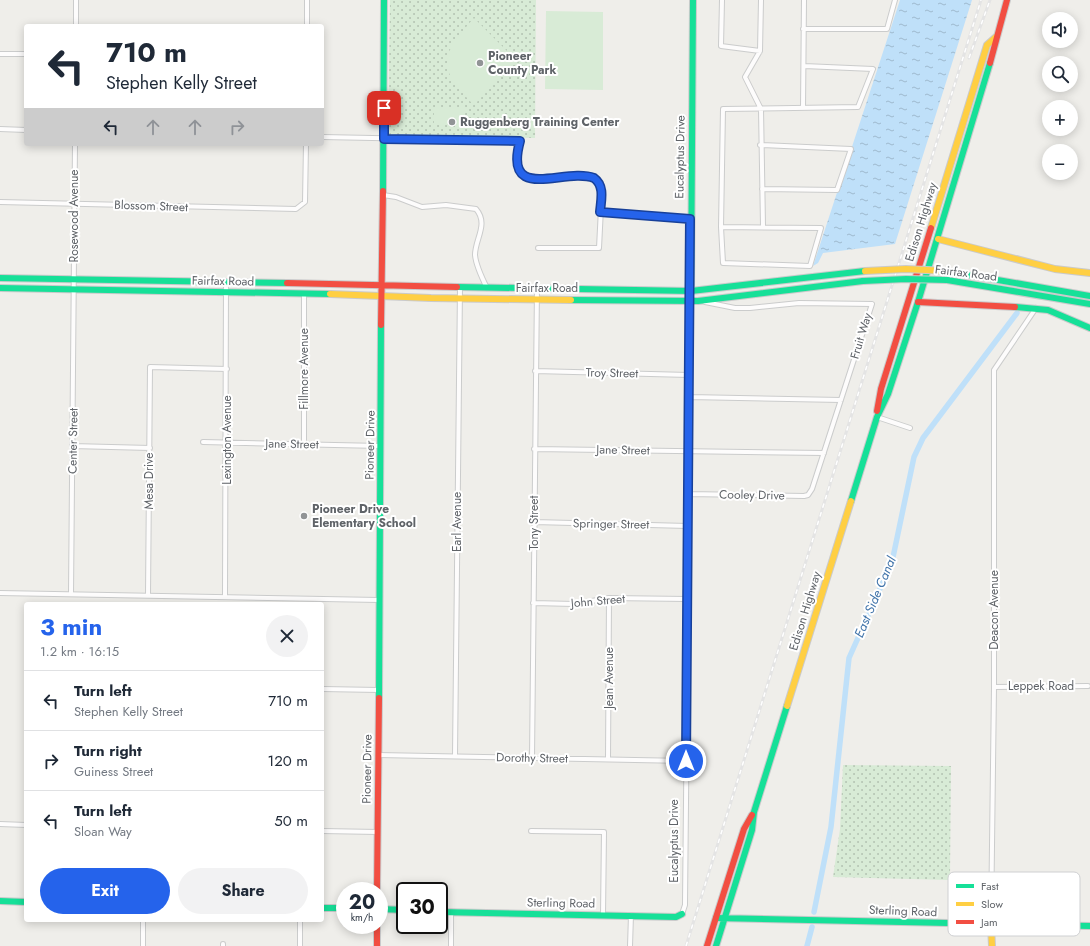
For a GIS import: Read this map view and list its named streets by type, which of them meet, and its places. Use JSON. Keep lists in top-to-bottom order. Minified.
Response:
{"streets":{"main road":["Eucalyptus Drive","Edison Highway","Fairfax Road","Pioneer Drive","Sterling Road"],"street":["Blossom Street","Rosewood Avenue","Fruit Way","Fillmore Avenue","Troy Street","Lexington Avenue","Center Street","Jane Street","Mesa Drive","Cooley Drive","Earl Avenue","Tony Street","Springer Street","John Street","Deacon Avenue","Jean Avenue","Leppek Road","Dorothy Street"]},"crossings":[["Eucalyptus Drive","Fairfax Road"],["Eucalyptus Drive","Troy Street"],["Eucalyptus Drive","Jane Street"],["Eucalyptus Drive","Cooley Drive"],["Eucalyptus Drive","Springer Street"],["Eucalyptus Drive","John Street"],["Eucalyptus Drive","Dorothy Street"],["Eucalyptus Drive","Sterling Road"],["Blossom Street","Rosewood Avenue"],["Rosewood Avenue","Fairfax Road"],["Rosewood Avenue","Center Street"],["Edison Highway","Sterling Road"],["Fairfax Road","Fruit Way"],["Fairfax Road","Fillmore Avenue"],["Fairfax Road","Lexington Avenue"],["Fairfax Road","Center Street"],["Fairfax Road","Pioneer Drive"],["Fairfax Road","Earl Avenue"],["Fairfax Road","Tony Street"],["Fruit Way","Jane Street"],["Fruit Way","Cooley Drive"],["Fillmore Avenue","Jane Street"],["Troy Street","Tony Street"],["Lexington Avenue","Jane Street"],["Lexington Avenue","Mesa Drive"],["Jane Street","Pioneer Drive"],["Jane Street","Tony Street"],["Pioneer Drive","Dorothy Street"],["Earl Avenue","Dorothy Street"],["Tony Street","Springer Street"],["Tony Street","John Street"],["Tony Street","Dorothy Street"],["John Street","Jean Avenue"],["Deacon Avenue","Leppek Road"],["Jean Avenue","Dorothy Street"]],"water":["East Side Canal"],"places":["Pioneer County Park","Ruggenberg Training Center","Pioneer Drive Elementary School"],"legend":["Fast","Slow","Jam"],"page":{"map_buttons":["+","−"],"turn":["710 m","Stephen Kelly Street"],"heading":["3 min","1.2 km · 16:15"],"list":[{"name":"Turn left","note":"Stephen Kelly Street","value":"710 m"},{"name":"Turn right","note":"Guiness Street","value":"120 m"},{"name":"Turn left","note":"Sloan Way","value":"50 m"}],"buttons":["Exit","Share"],"speed":"20 km/h","limit":"30"}}
